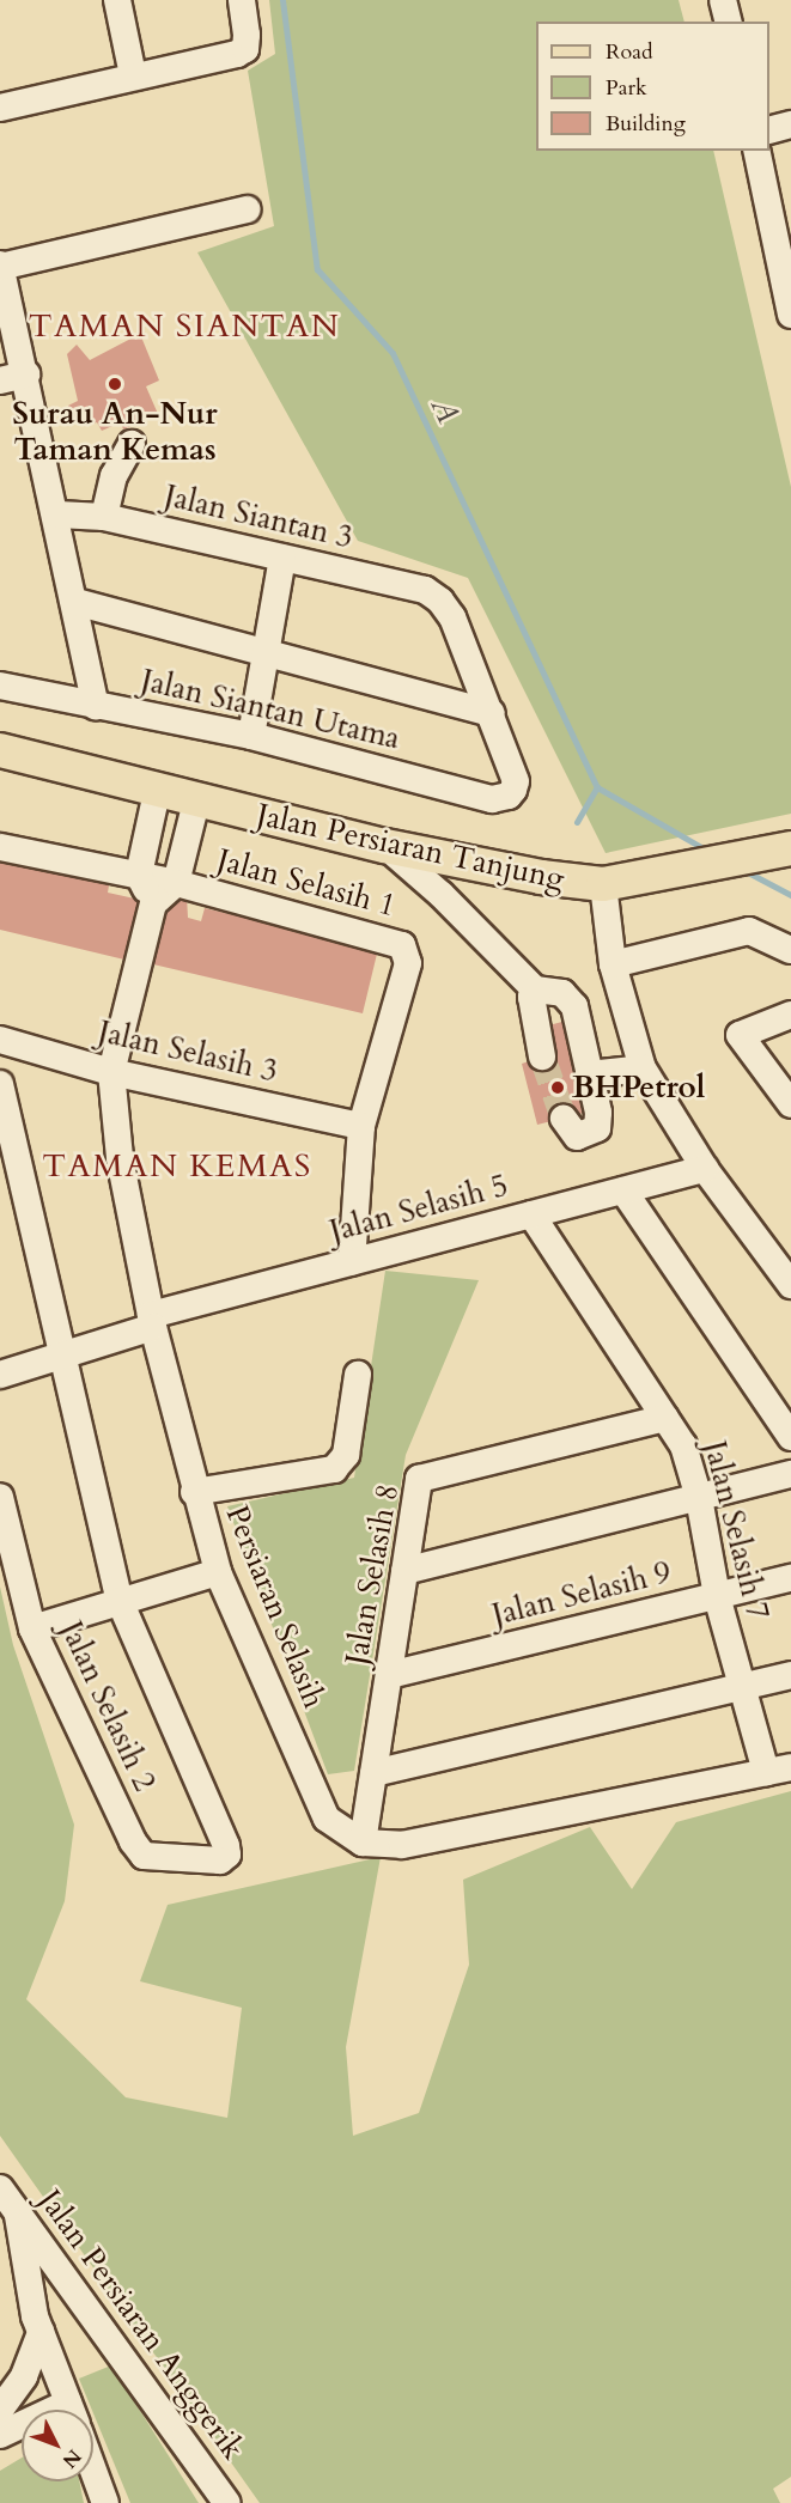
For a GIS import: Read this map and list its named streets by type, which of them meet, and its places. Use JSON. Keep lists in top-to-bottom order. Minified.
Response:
{"streets":{"main road":["Jalan Persiaran Tanjung"],"street":["Jalan Siantan 3","Jalan Siantan Utama","Jalan Selasih 1","Jalan Selasih 3","Jalan Selasih 5","Jalan Selasih 7","Jalan Selasih 8","Jalan Selasih 9","Persiaran Selasih","Jalan Selasih 2","Jalan Persiaran Anggerik"]},"crossings":[["Jalan Siantan 3","Jalan Siantan Utama"],["Jalan Selasih 1","Jalan Selasih 3"],["Jalan Selasih 1","Jalan Selasih 5"],["Jalan Selasih 3","Persiaran Selasih"],["Jalan Selasih 5","Jalan Selasih 7"],["Jalan Selasih 5","Persiaran Selasih"],["Jalan Selasih 7","Jalan Selasih 8"],["Jalan Selasih 7","Jalan Selasih 9"],["Jalan Selasih 8","Jalan Selasih 9"],["Jalan Selasih 8","Persiaran Selasih"]],"districts":["TAMAN SIANTAN","TAMAN KEMAS"],"water":["A"],"places":["Surau An-Nur Taman Kemas","BHPetrol"],"legend":["Road","Park","Building"],"north":"bottom right"}
